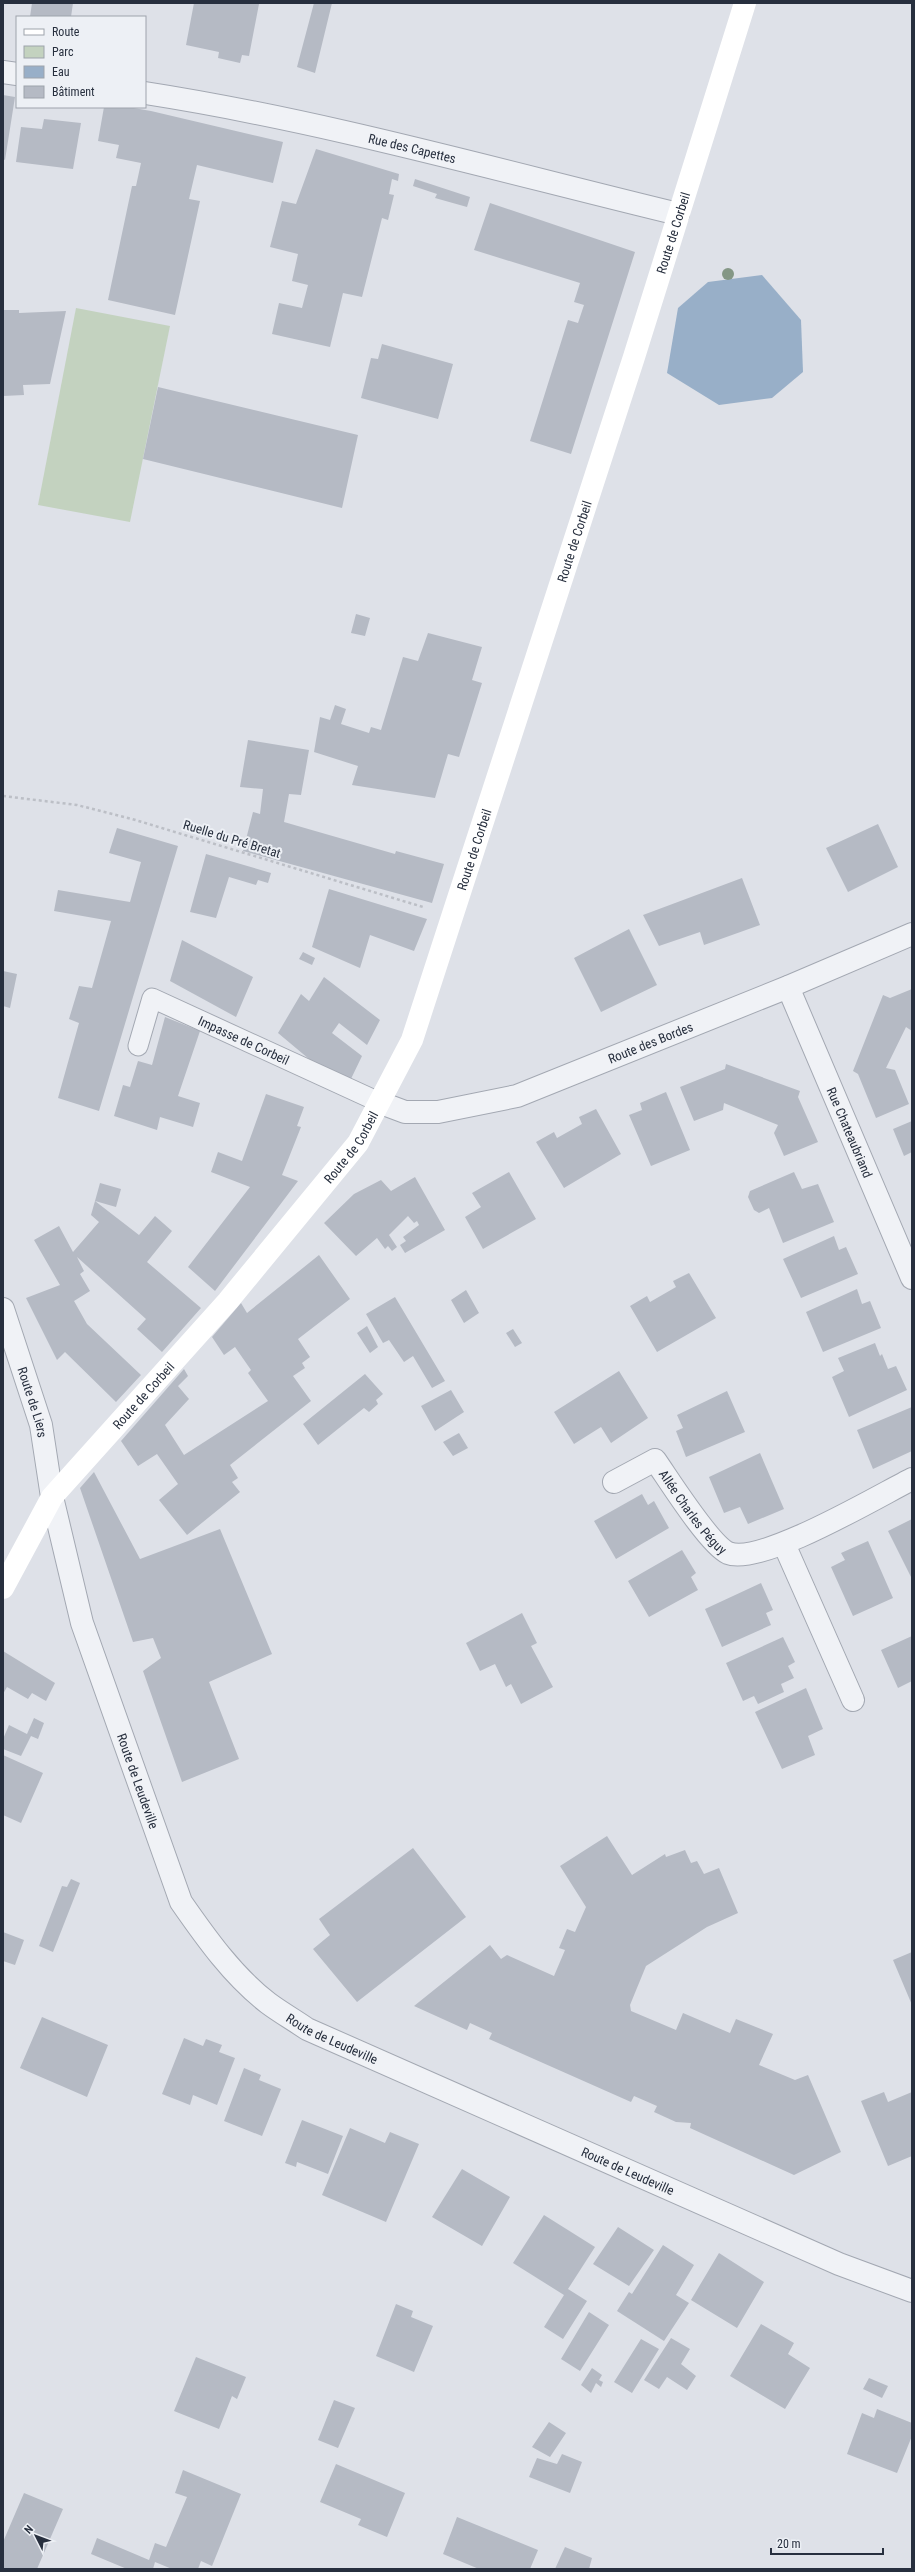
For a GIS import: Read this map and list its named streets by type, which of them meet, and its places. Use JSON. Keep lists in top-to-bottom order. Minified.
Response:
{"streets":{"street":["Rue des Capettes","Route de Corbeil","Route des Bordes","Rue Chateaubriand","Route de Liers","Allée Charles Péguy","Route de Leudeville"],"lane":["Impasse de Corbeil"],"path":["Ruelle du Pré Bretat"]},"crossings":[["Rue des Capettes","Route de Corbeil"],["Route de Corbeil","Ruelle du Pré Bretat"],["Route de Corbeil","Impasse de Corbeil"],["Route de Corbeil","Route des Bordes"],["Route de Corbeil","Route de Liers"],["Route de Corbeil","Route de Leudeville"],["Impasse de Corbeil","Route des Bordes"],["Route des Bordes","Rue Chateaubriand"],["Route de Liers","Route de Leudeville"]],"legend":["Route","Parc","Eau","Bâtiment"],"scale_bar":"20 m","north":"top left"}
